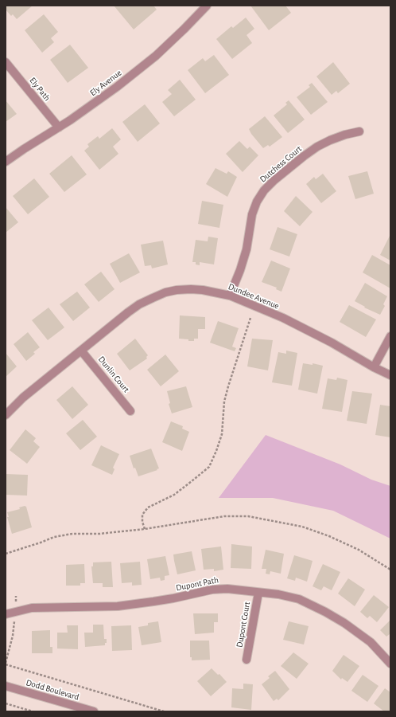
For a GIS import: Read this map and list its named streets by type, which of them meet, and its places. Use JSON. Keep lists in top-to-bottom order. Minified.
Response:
{"streets":{"street":["Ely Avenue","Ely Path","Dutchess Court","Dundee Avenue","Dunlin Court","Dupont Path","Dupont Court","Dodd Boulevard"]},"crossings":[["Ely Avenue","Ely Path"],["Dutchess Court","Dundee Avenue"],["Dundee Avenue","Dunlin Court"],["Dupont Path","Dupont Court"]]}
